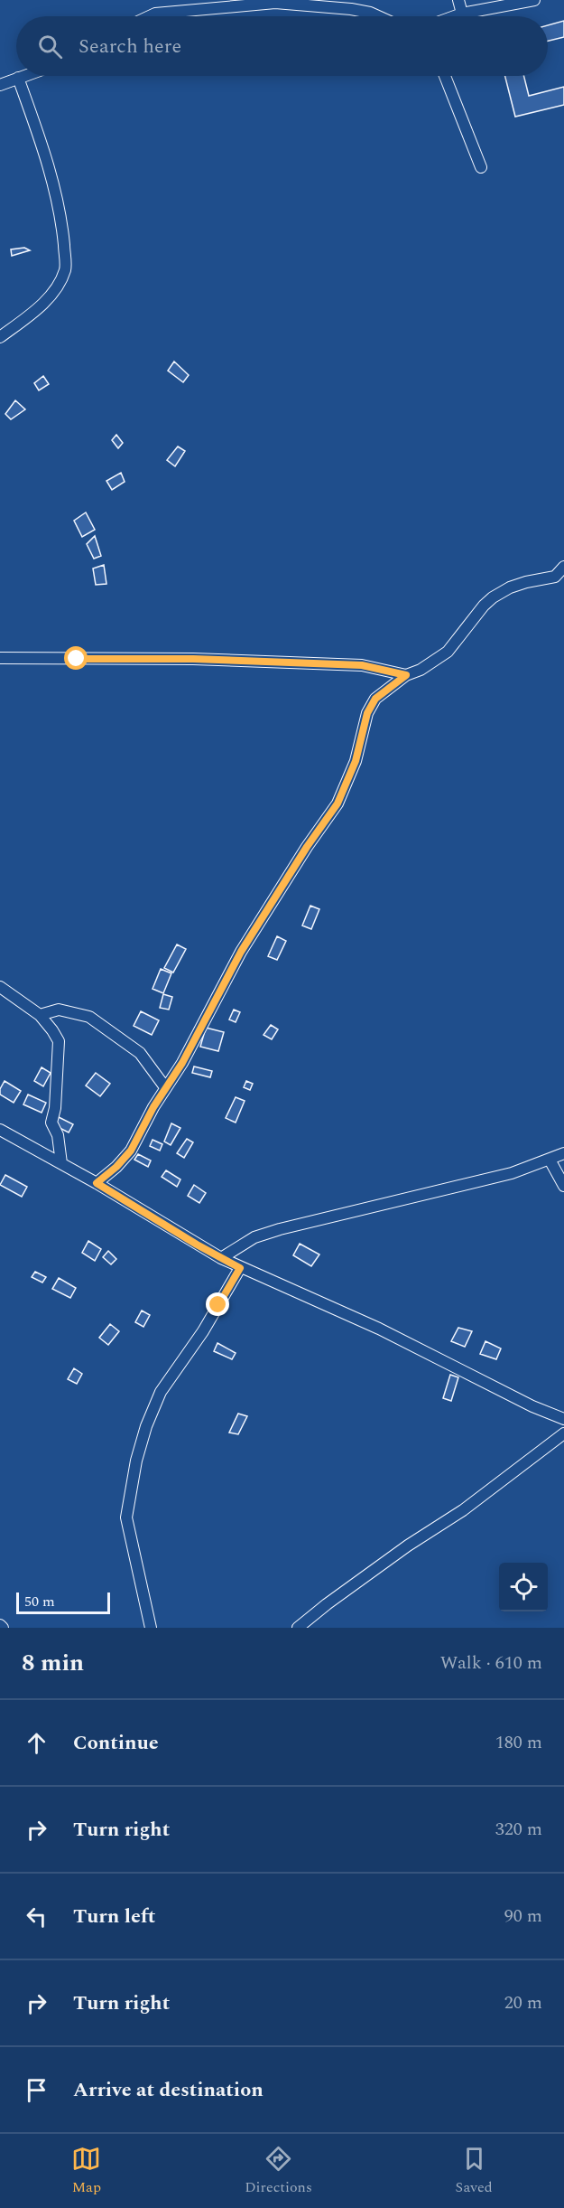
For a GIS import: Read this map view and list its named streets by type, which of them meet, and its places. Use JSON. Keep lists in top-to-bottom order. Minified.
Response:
{"scale_bar":"50 m","page":{"search":"Search here","scale":"50 m","heading":["8 min","Walk · 610 m"],"list":[["Continue","180 m"],["Turn right","320 m"],["Turn left","90 m"],["Turn right","20 m"],"Arrive at destination"],"nav":["Map","Directions","Saved"]}}
